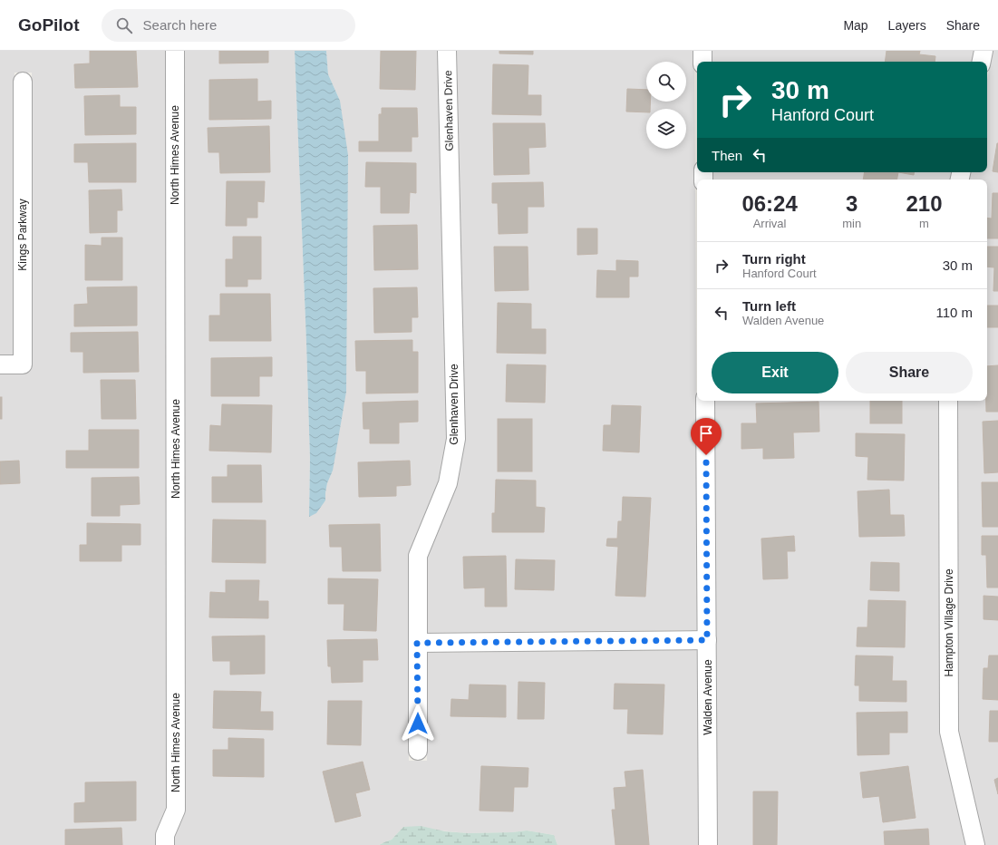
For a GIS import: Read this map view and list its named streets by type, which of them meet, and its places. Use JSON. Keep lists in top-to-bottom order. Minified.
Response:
{"streets":{"street":["Glenhaven Drive","North Himes Avenue","Kings Parkway","Hampton Village Drive","Walden Avenue"]},"page":{"header":"GoPilot","search":"Search here","nav":["Map","Layers","Share"],"turn":["30 m","Hanford Court"],"then":"Then","eta":["06:24","Arrival","3","min","210","m"],"list":[{"name":"Turn right","note":"Hanford Court","value":"30 m"},{"name":"Turn left","note":"Walden Avenue","value":"110 m"}],"buttons":["Exit","Share"]}}
